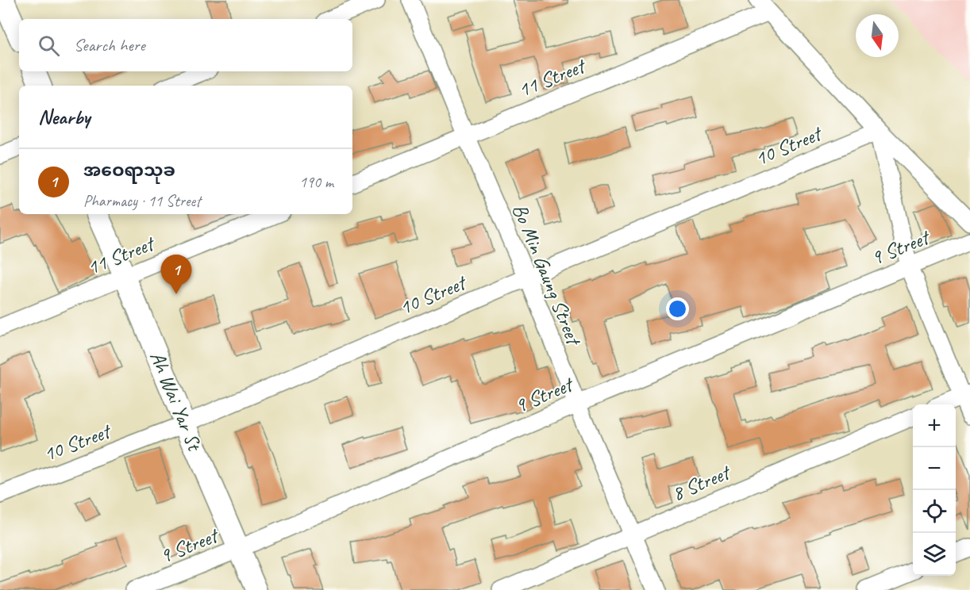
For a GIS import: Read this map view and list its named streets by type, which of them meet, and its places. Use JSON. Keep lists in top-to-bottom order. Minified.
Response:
{"streets":{"street":["11 Street","10 Street","9 Street","Bo Min Gaung Street","Ah Wai Yar St","8 Street"]},"crossings":[["11 Street","Bo Min Gaung Street"],["11 Street","Ah Wai Yar St"],["10 Street","Bo Min Gaung Street"],["10 Street","Ah Wai Yar St"],["9 Street","Bo Min Gaung Street"],["9 Street","Ah Wai Yar St"],["Bo Min Gaung Street","8 Street"]],"north":"bottom","page":{"search":"Search here","heading":"Nearby","list":[{"mark":"1","name":"အဝေရာသုခ","note":"Pharmacy · 11 Street","value":"190 m"}],"pins":"1","map_buttons":["+","−"]}}
